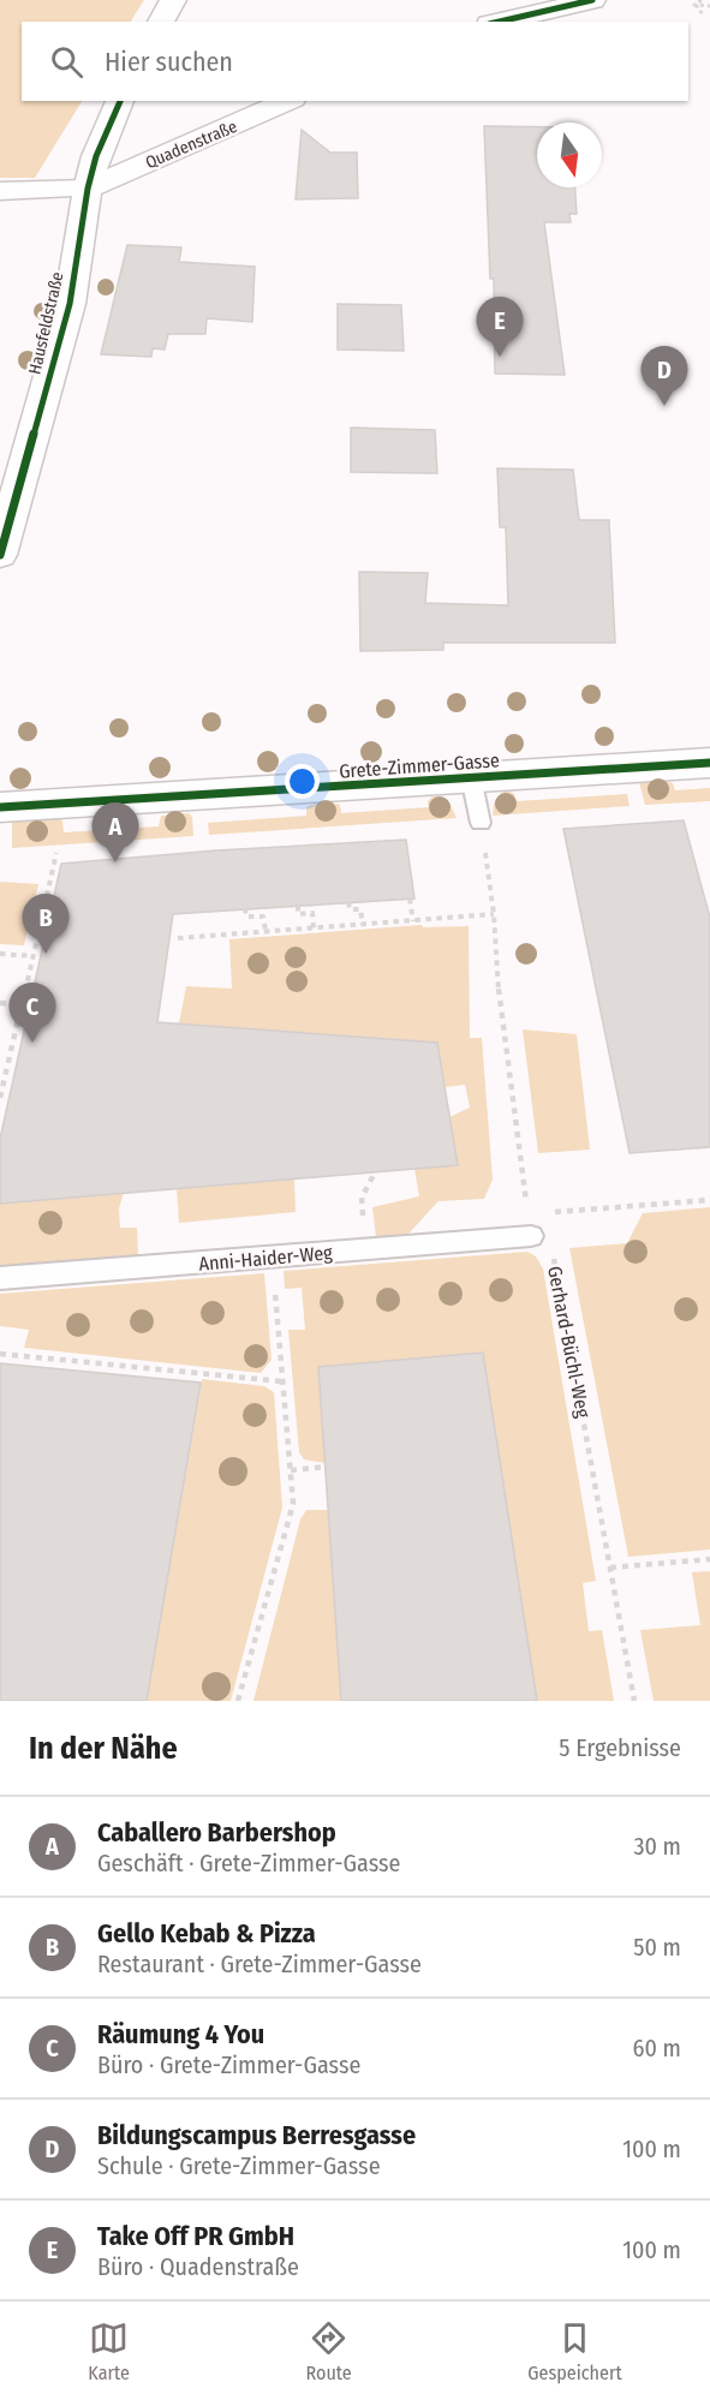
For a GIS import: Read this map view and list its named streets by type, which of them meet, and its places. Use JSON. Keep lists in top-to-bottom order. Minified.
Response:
{"streets":{"street":["Quadenstraße","Hausfeldstraße","Grete-Zimmer-Gasse"],"lane":["Anni-Haider-Weg"],"path":["Gerhard-Büchl-Weg"]},"crossings":[["Quadenstraße","Hausfeldstraße"],["Anni-Haider-Weg","Gerhard-Büchl-Weg"]],"north":"bottom","page":{"search":"Hier suchen","pins":["E","D","A","B","C"],"heading":["In der Nähe","5 Ergebnisse"],"list":[{"mark":"A","name":"Caballero Barbershop","note":"Geschäft · Grete-Zimmer-Gasse","value":"30 m"},{"mark":"B","name":"Gello Kebab & Pizza","note":"Restaurant · Grete-Zimmer-Gasse","value":"50 m"},{"mark":"C","name":"Räumung 4 You","note":"Büro · Grete-Zimmer-Gasse","value":"60 m"},{"mark":"D","name":"Bildungscampus Berresgasse","note":"Schule · Grete-Zimmer-Gasse","value":"100 m"},{"mark":"E","name":"Take Off PR GmbH","note":"Büro · Quadenstraße","value":"100 m"}],"nav":["Karte","Route","Gespeichert"]}}
